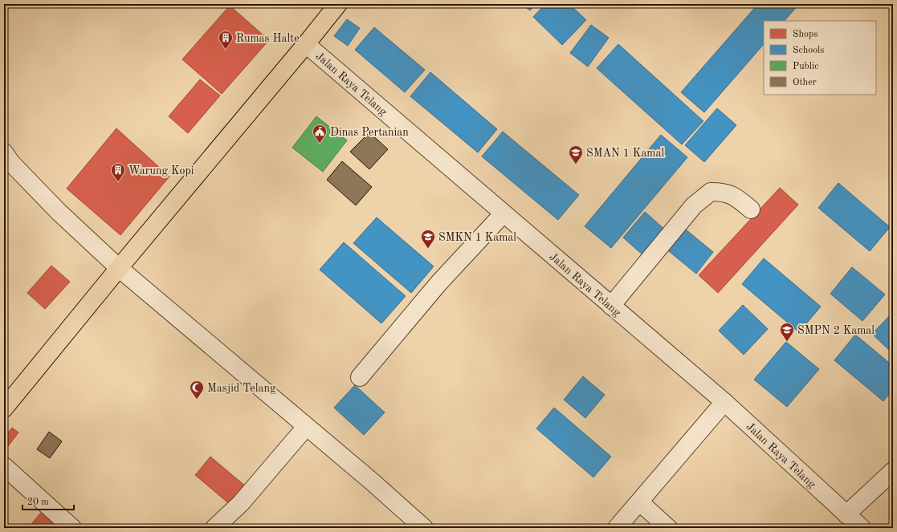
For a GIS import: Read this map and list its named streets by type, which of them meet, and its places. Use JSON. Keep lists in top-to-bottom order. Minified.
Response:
{"streets":{"street":["Jalan Raya Telang"]},"places":{"building":["Rumas Halte","Warung Kopi"],"public building":["Dinas Pertanian"],"school or university":["SMAN 1 Kamal","SMKN 1 Kamal","SMPN 2 Kamal"],"mosque":["Masjid Telang"]},"legend":["Shops","Schools","Public","Other"],"scale_bar":"20 m"}
